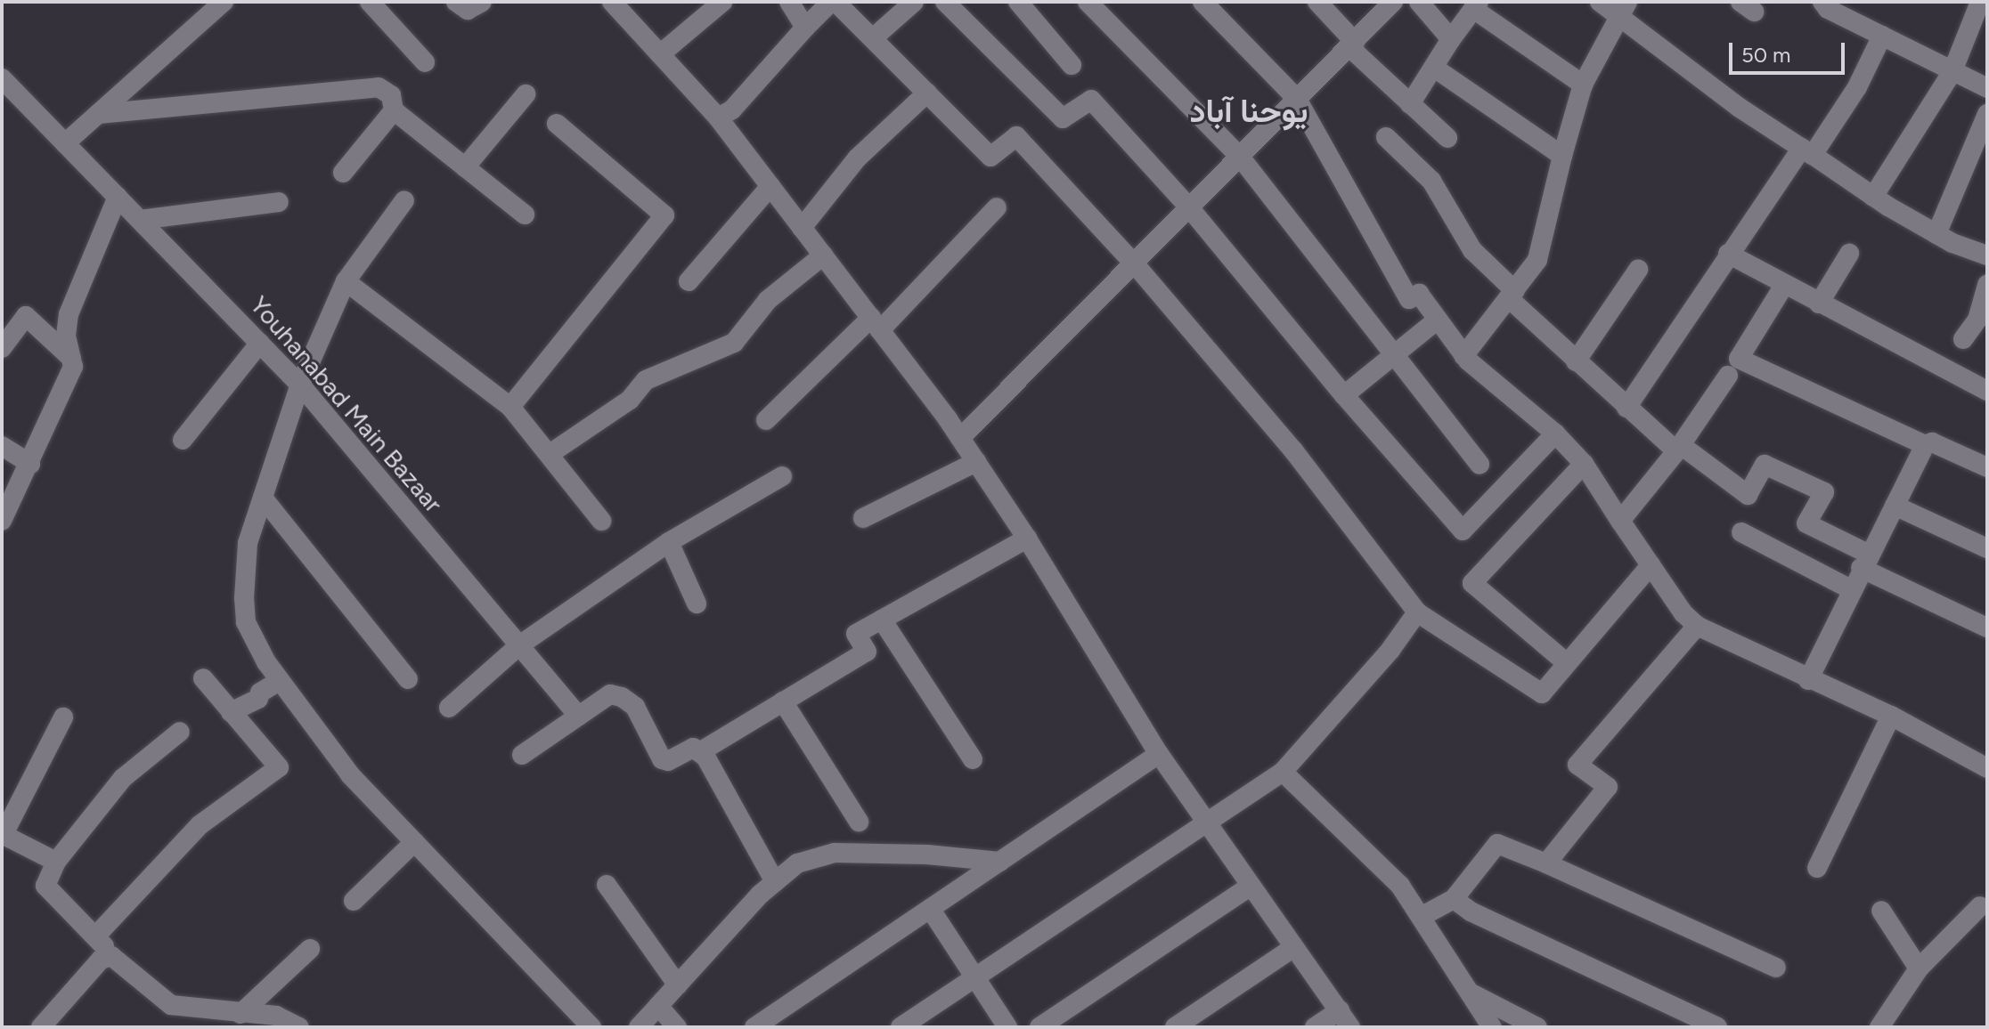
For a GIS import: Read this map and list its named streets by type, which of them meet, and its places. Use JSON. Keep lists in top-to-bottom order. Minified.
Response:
{"streets":{"street":["Youhanabad Main Bazaar"]},"districts":["یوحنا آباد"],"scale_bar":"50 m"}
